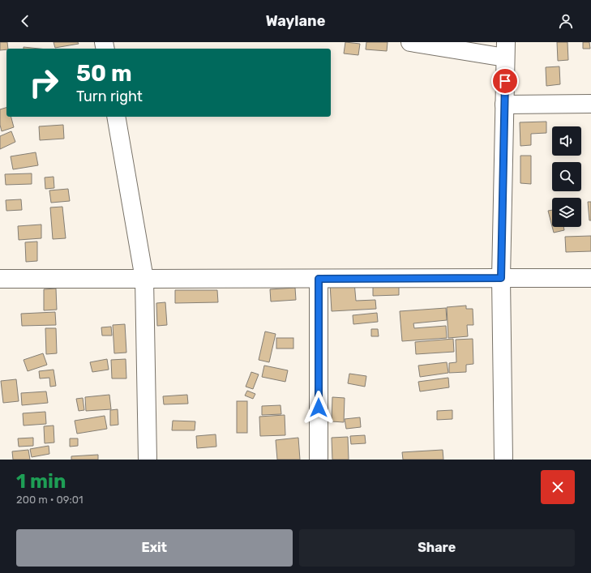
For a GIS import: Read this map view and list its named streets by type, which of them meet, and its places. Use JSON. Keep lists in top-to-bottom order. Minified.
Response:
{"page":{"header":"Waylane","turn":["50 m","Turn right"],"heading":["1 min","200 m · 09:01"],"buttons":["Exit","Share"]}}
